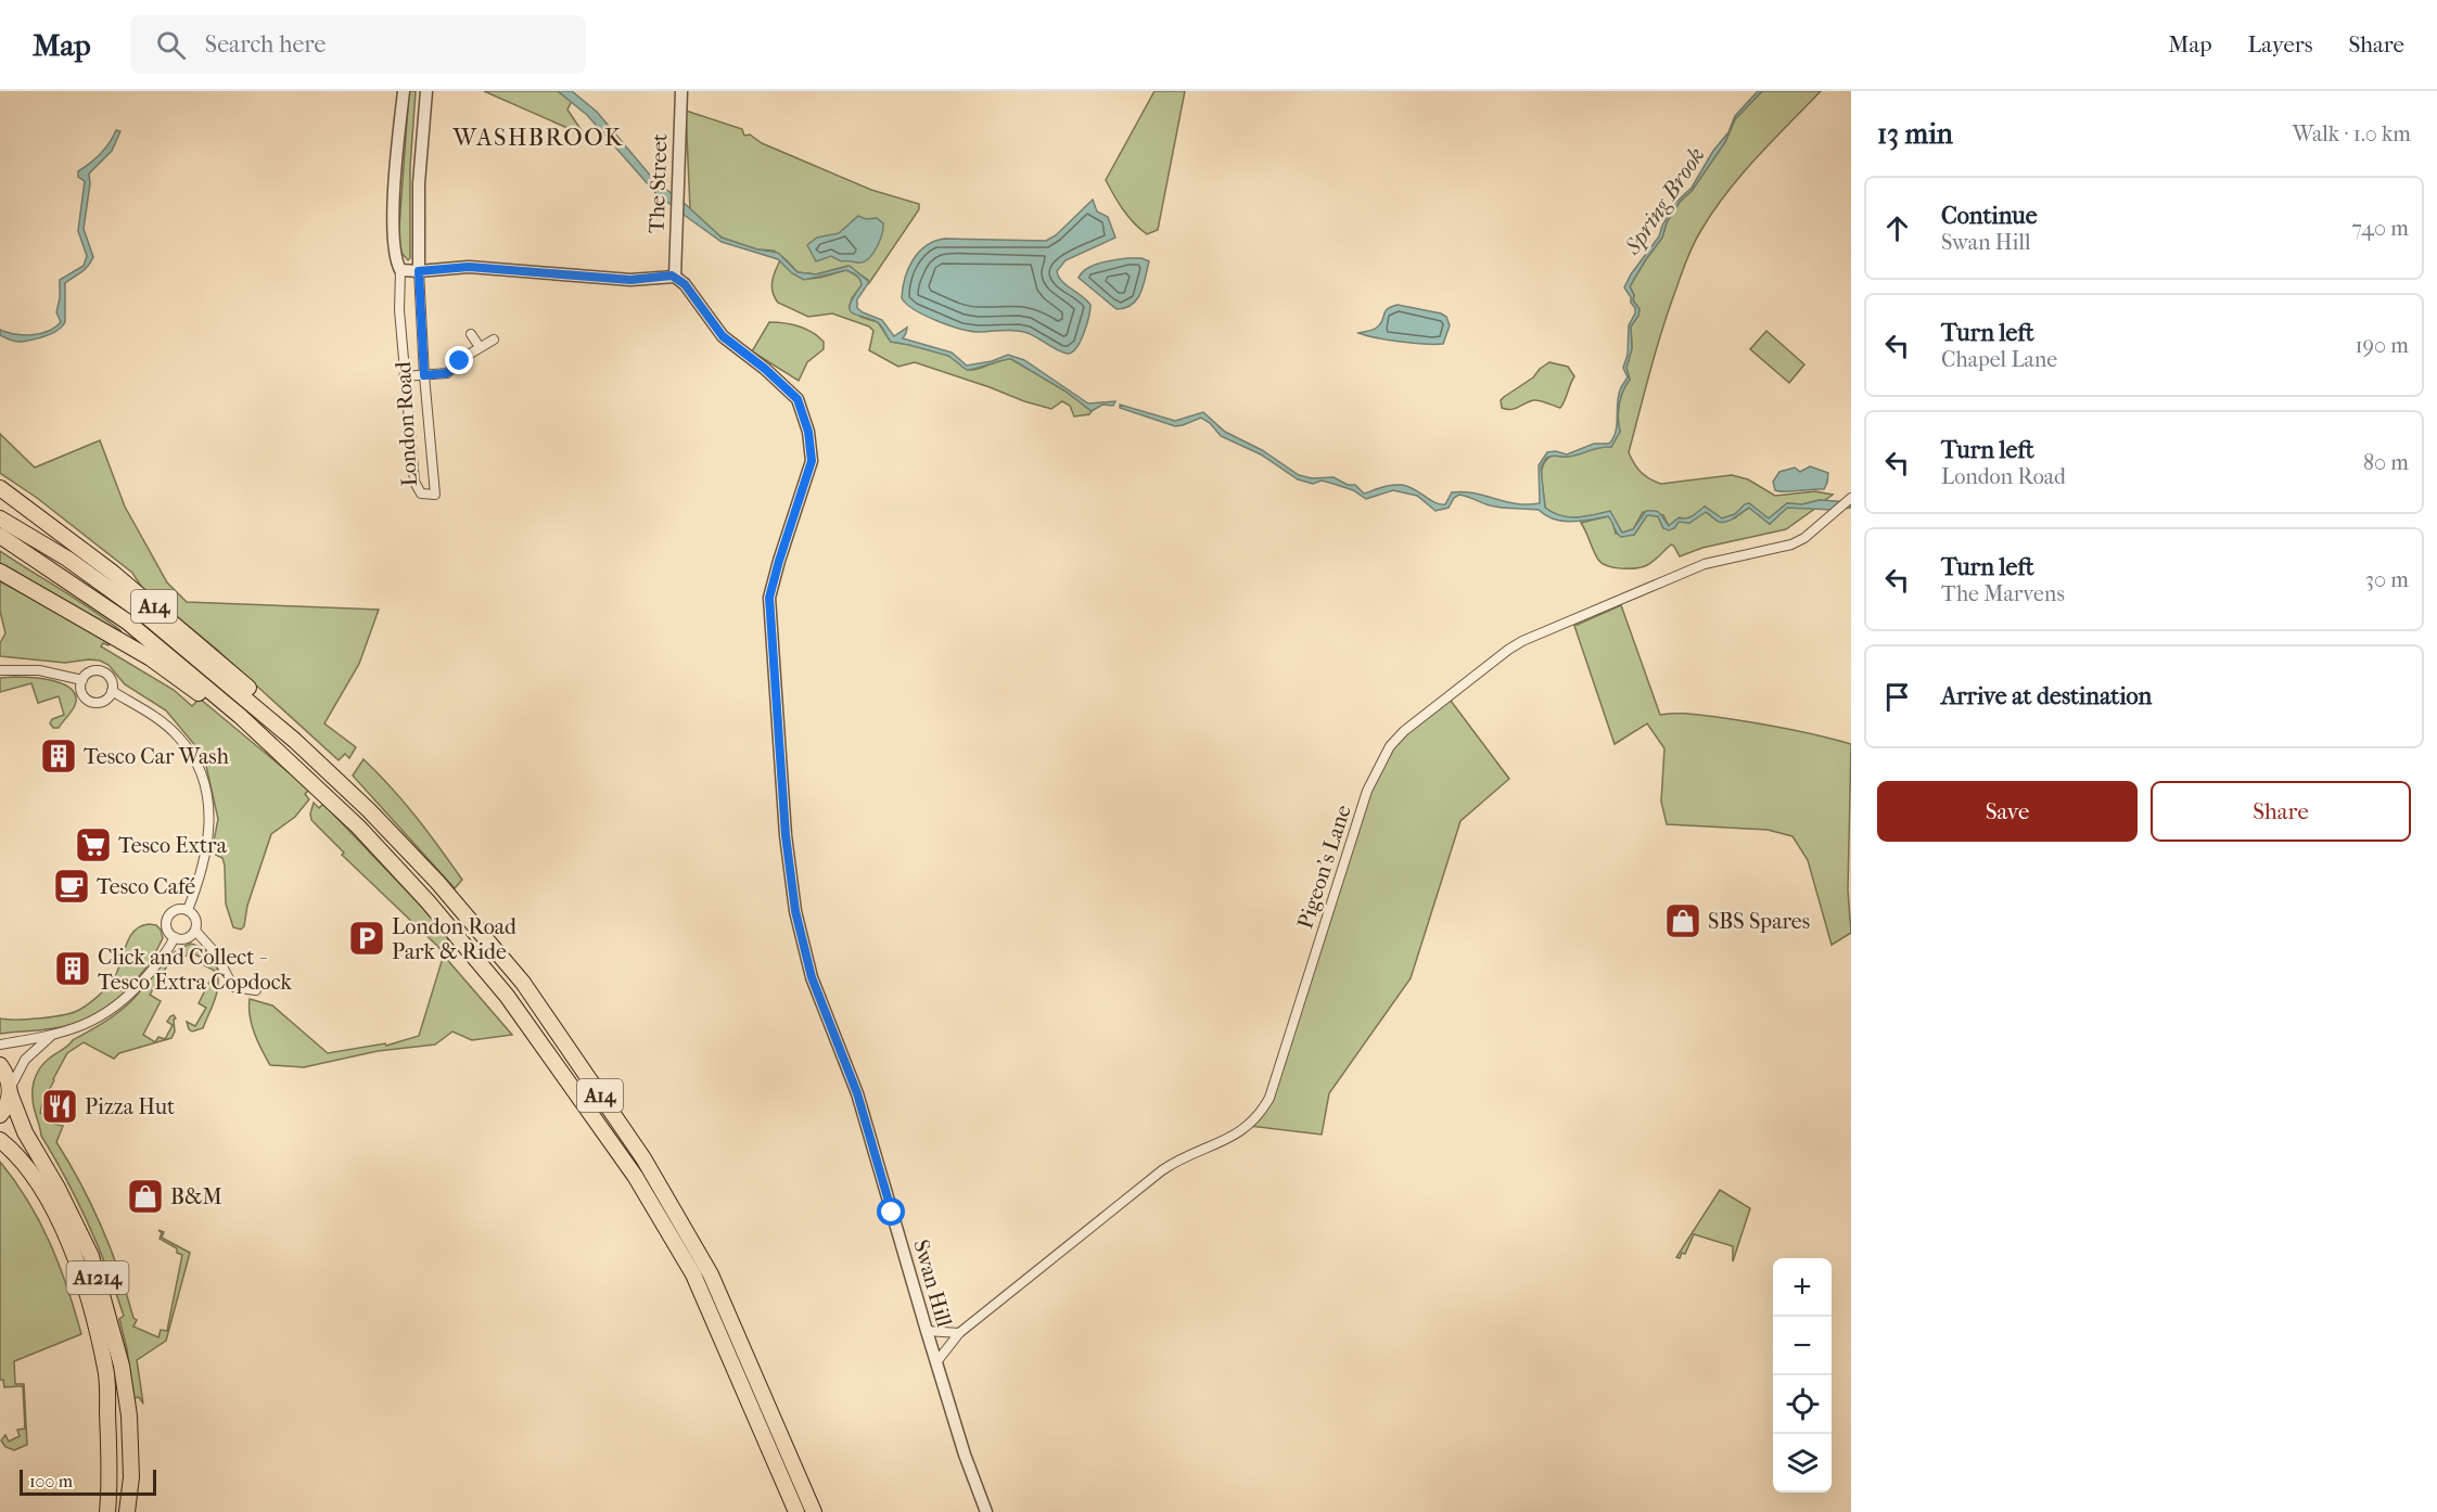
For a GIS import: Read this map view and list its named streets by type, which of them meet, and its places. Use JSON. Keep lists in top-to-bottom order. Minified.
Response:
{"streets":{"main road":["A14","A1214"],"street":["The Street","London Road","Pigeon's Lane","Swan Hill"]},"crossings":[["The Street","Swan Hill"],["Pigeon's Lane","Swan Hill"]],"districts":["WASHBROOK"],"water":["Spring Brook"],"places":{"building":["Tesco Car Wash","Click and Collect - Tesco Extra Copdock"],"supermarket":["Tesco Extra"],"cafe":["Tesco Café"],"shop":["SBS Spares","B&M"],"parking":["London Road Park & Ride"],"restaurant":["Pizza Hut"]},"scale_bar":"100 m","page":{"header":"Map","search":"Search here","nav":["Map","Layers","Share"],"heading":["13 min","Walk · 1.0 km"],"list":[["Continue","Swan Hill","740 m"],["Turn left","Chapel Lane","190 m"],["Turn left","London Road","80 m"],["Turn left","The Marvens","30 m"],"Arrive at destination"],"buttons":["Save","Share"],"map_buttons":["+","−"],"scale":"100 m"}}
